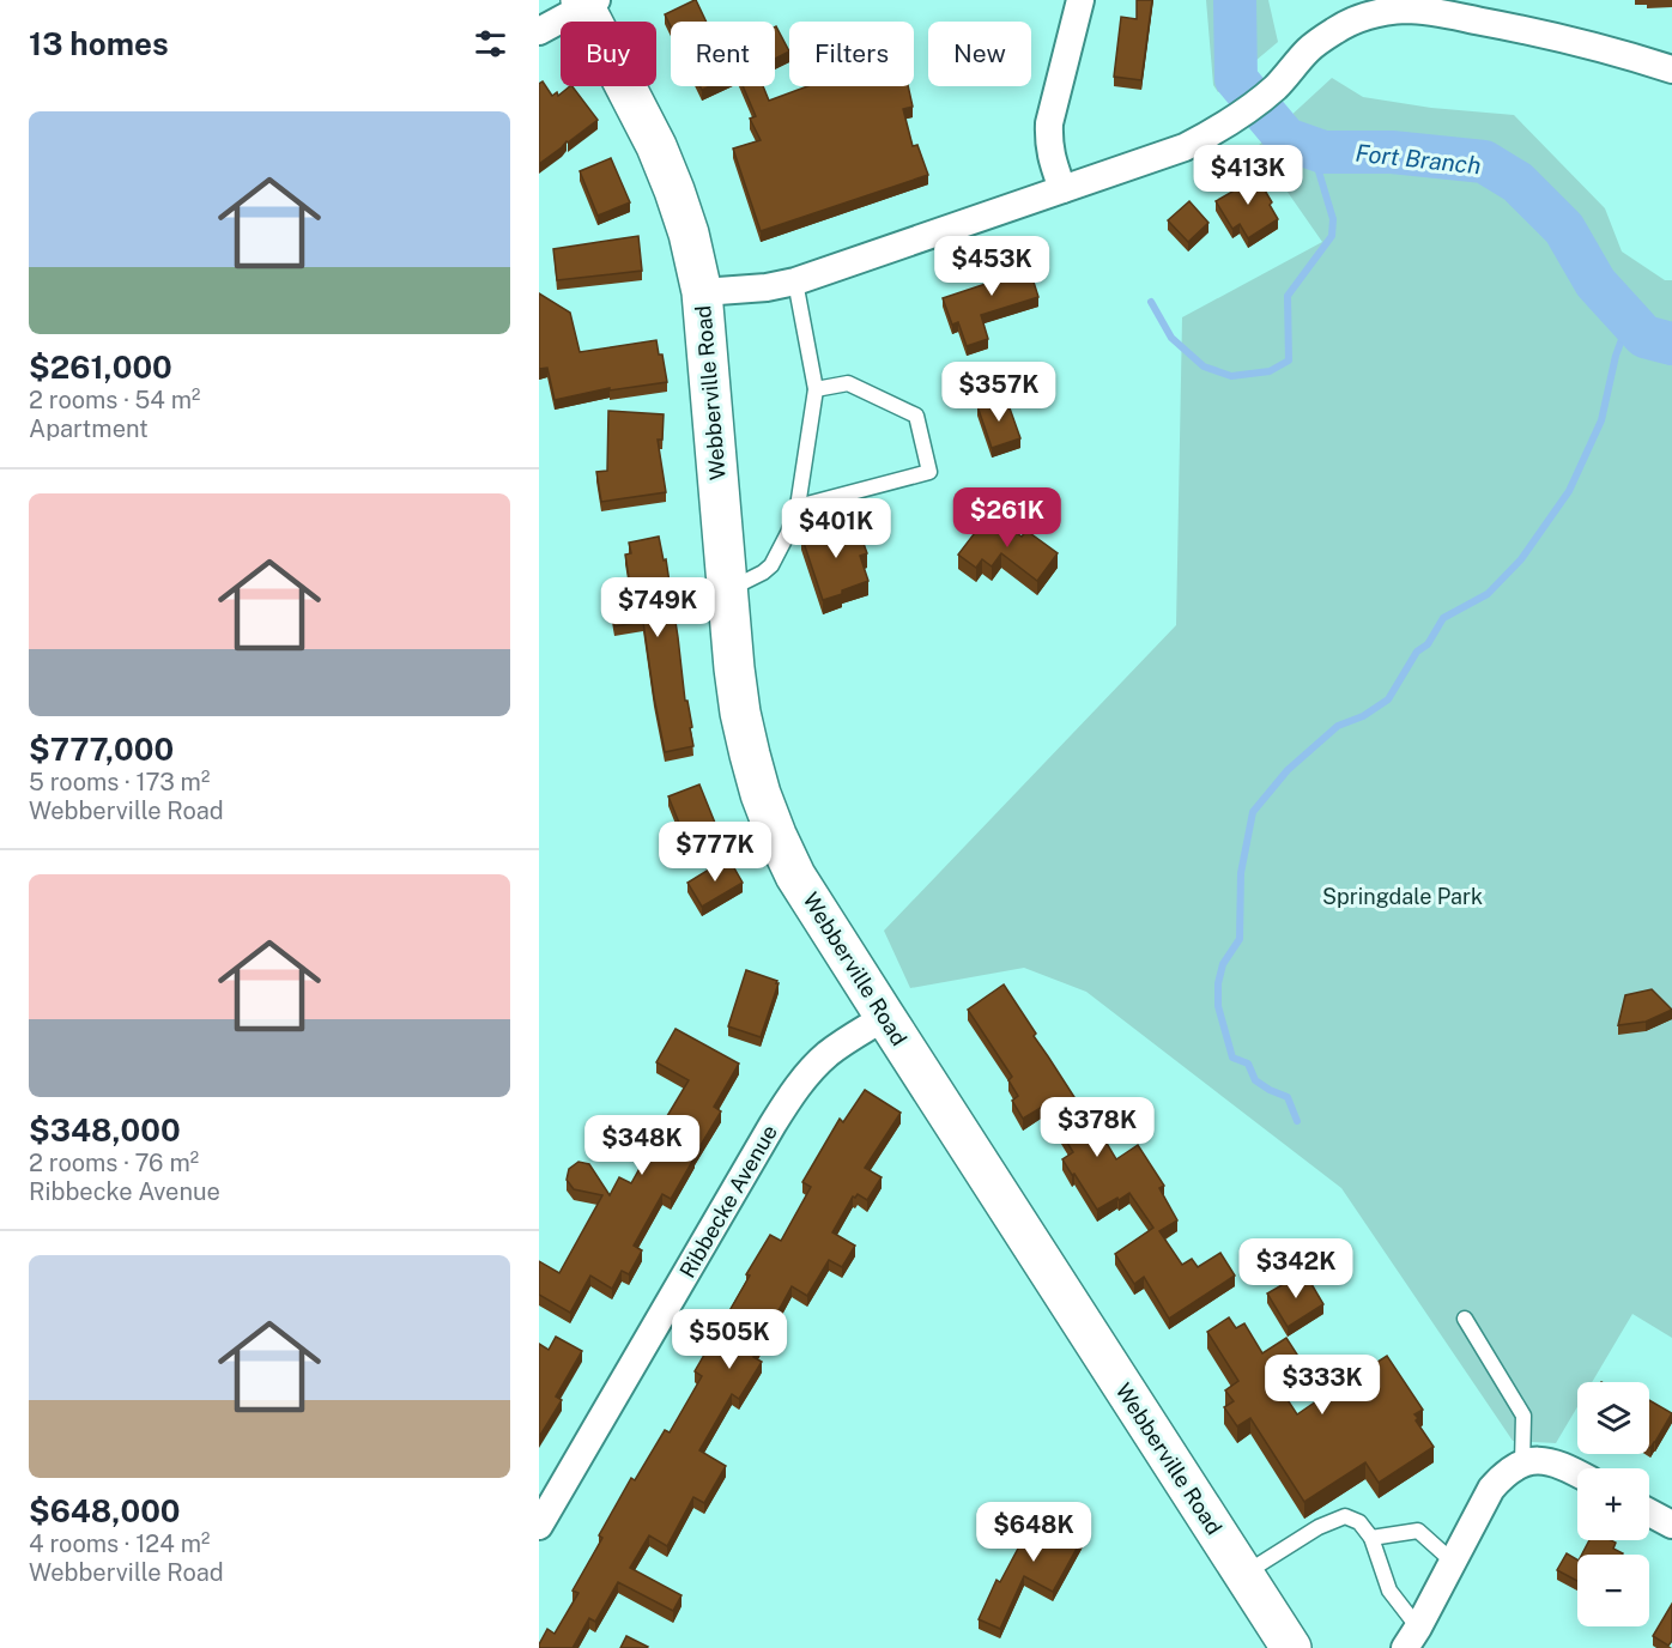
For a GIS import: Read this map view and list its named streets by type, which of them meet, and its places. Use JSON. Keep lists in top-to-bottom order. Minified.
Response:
{"streets":{"street":["Webberville Road","Ribbecke Avenue"]},"crossings":[["Webberville Road","Ribbecke Avenue"]],"water":["Fort Branch"],"parks":["Springdale Park"],"page":{"heading":"13 homes","chip":["Buy","Rent","Filters","New"],"list":[{"name":"$261,000","note":"2 rooms · 54 m² · Apartment"},{"name":"$777,000","note":"5 rooms · 173 m² · Webberville Road"},{"name":"$348,000","note":"2 rooms · 76 m² · Ribbecke Avenue"},{"name":"$648,000","note":"4 rooms · 124 m² · Webberville Road"}],"price":["$413K","$453K","$357K","$261K","$401K","$749K","$777K","$378K","$348K","$342K","$505K","$333K","$648K"],"map_buttons":["+","−"]}}
